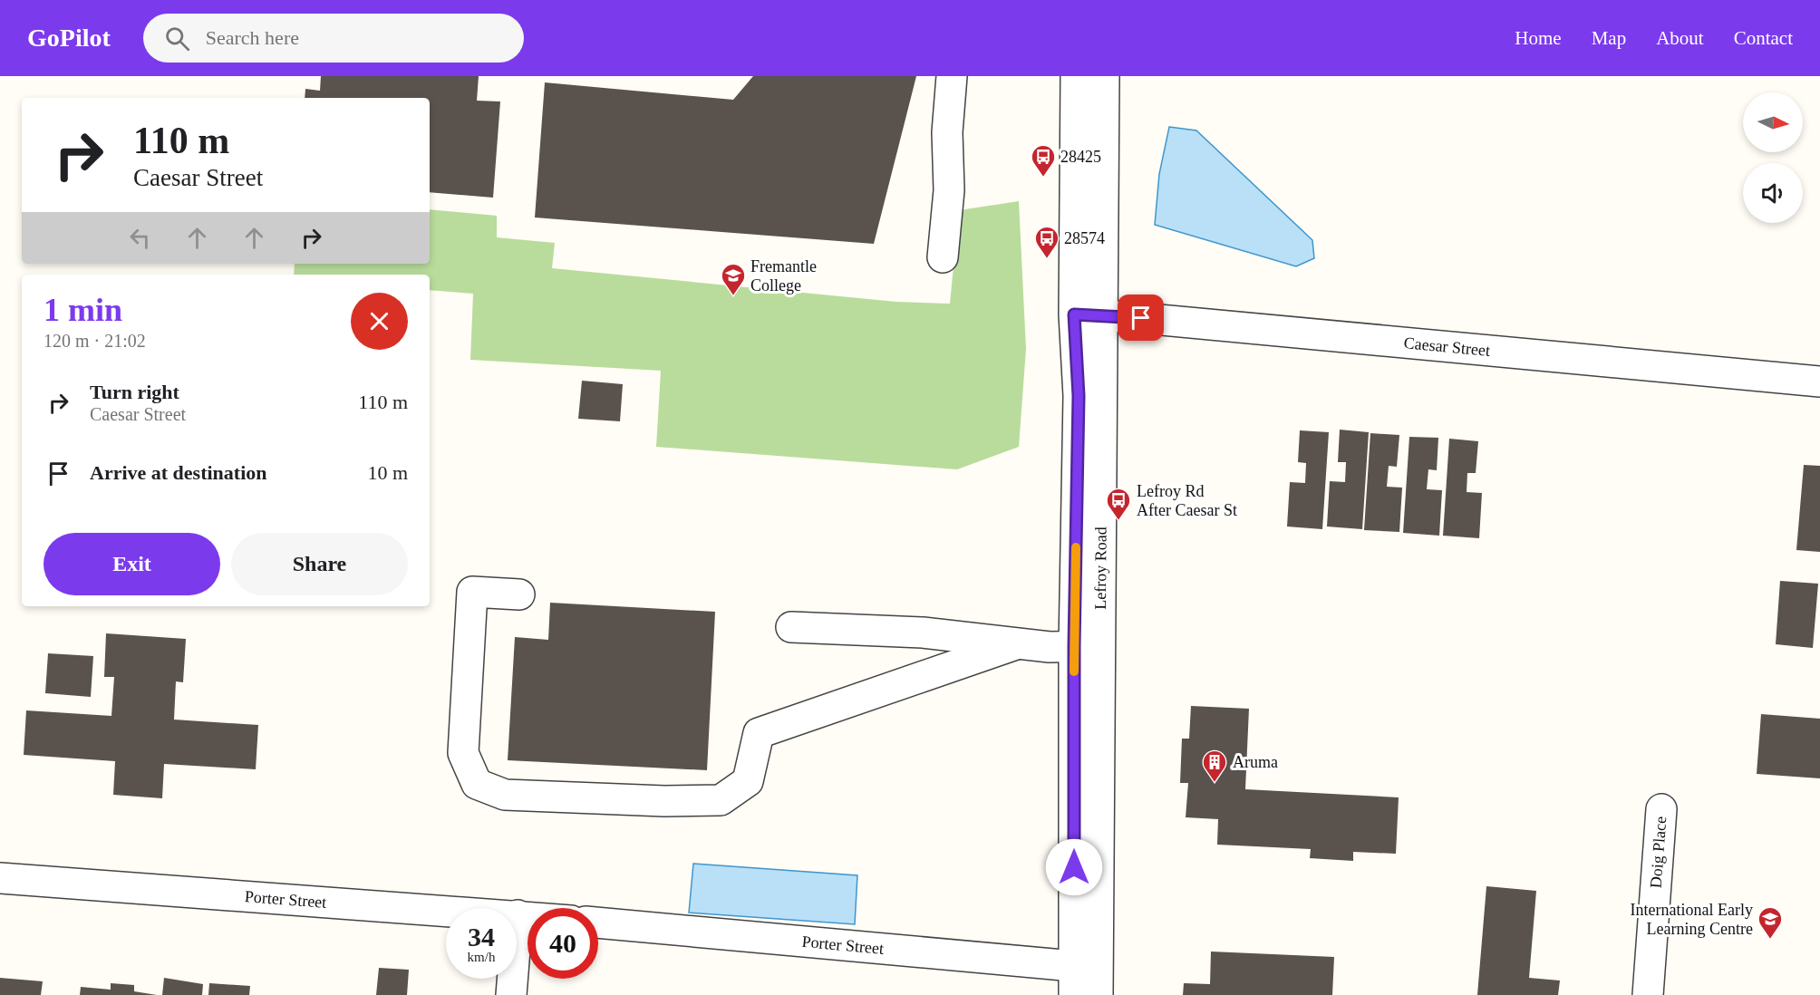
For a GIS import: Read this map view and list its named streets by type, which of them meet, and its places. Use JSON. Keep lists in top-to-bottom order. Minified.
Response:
{"streets":{"street":["Caesar Street","Lefroy Road","Doig Place","Porter Street"]},"crossings":[["Caesar Street","Lefroy Road"],["Lefroy Road","Porter Street"]],"places":{"bus stop":["28425","28574","Lefroy Rd After Caesar St"],"school or university":["Fremantle College","International Early Learning Centre"],"building":["Aruma"]},"north":"right","page":{"header":"GoPilot","search":"Search here","nav":["Home","Map","About","Contact"],"turn":["110 m","Caesar Street"],"heading":["1 min","120 m · 21:02"],"list":[{"name":"Turn right","note":"Caesar Street","value":"110 m"},{"name":"Arrive at destination","value":"10 m"}],"buttons":["Exit","Share"],"speed":"34 km/h","limit":"40"}}
